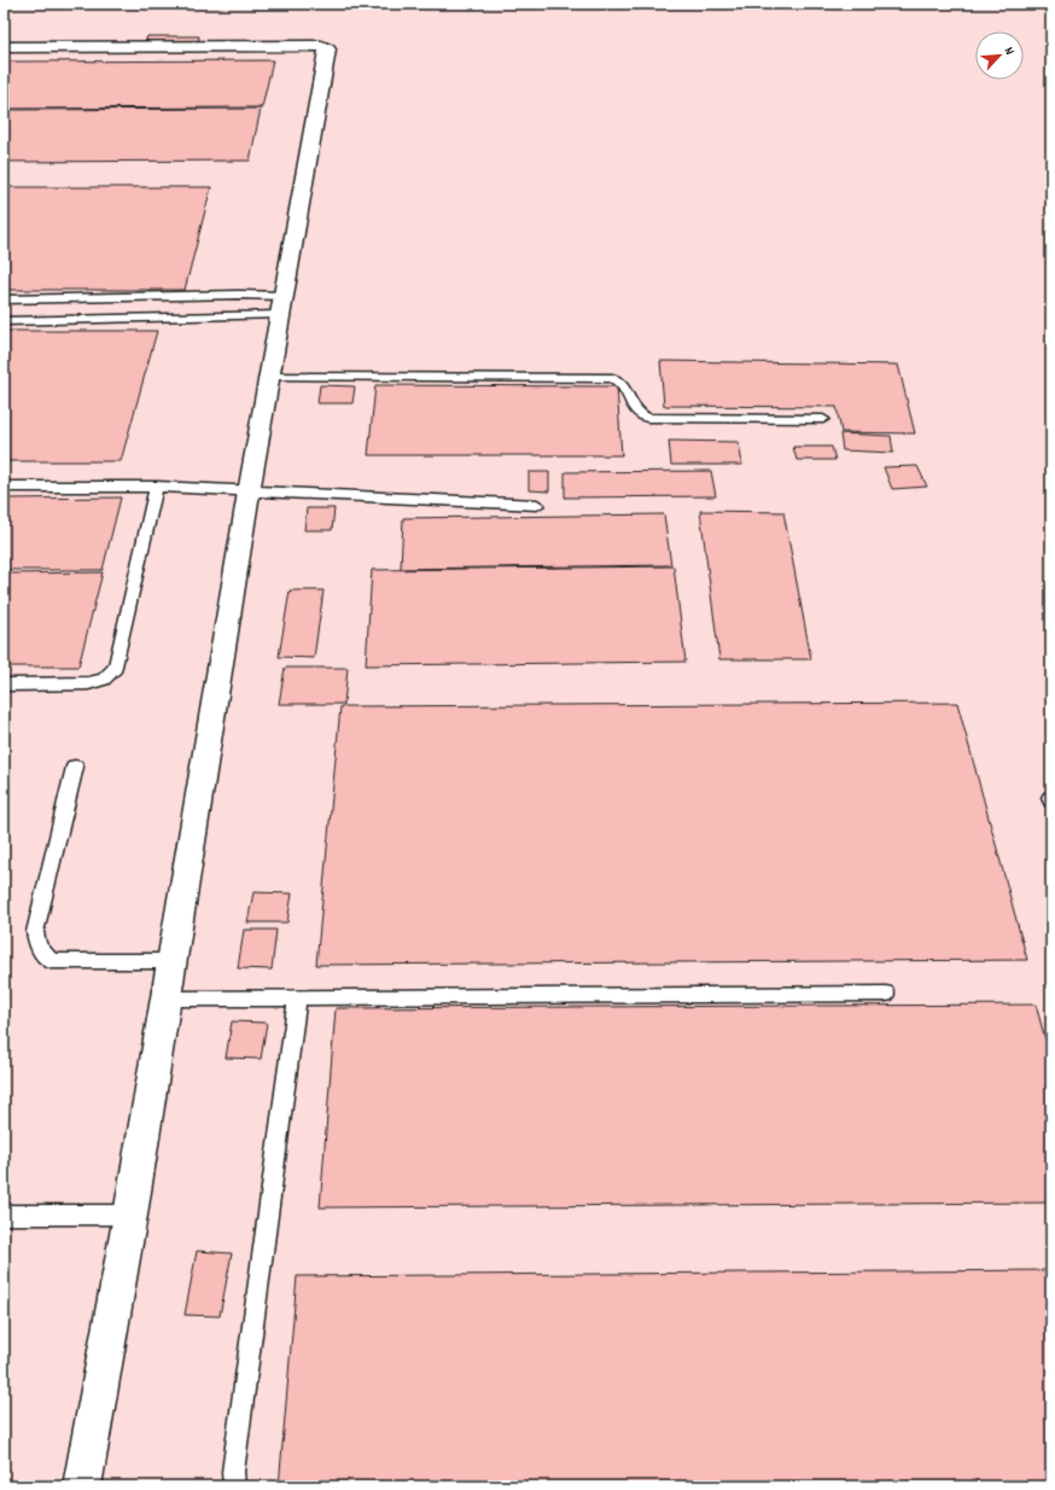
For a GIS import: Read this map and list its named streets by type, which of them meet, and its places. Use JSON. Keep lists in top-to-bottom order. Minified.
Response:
{"north":"top right"}
